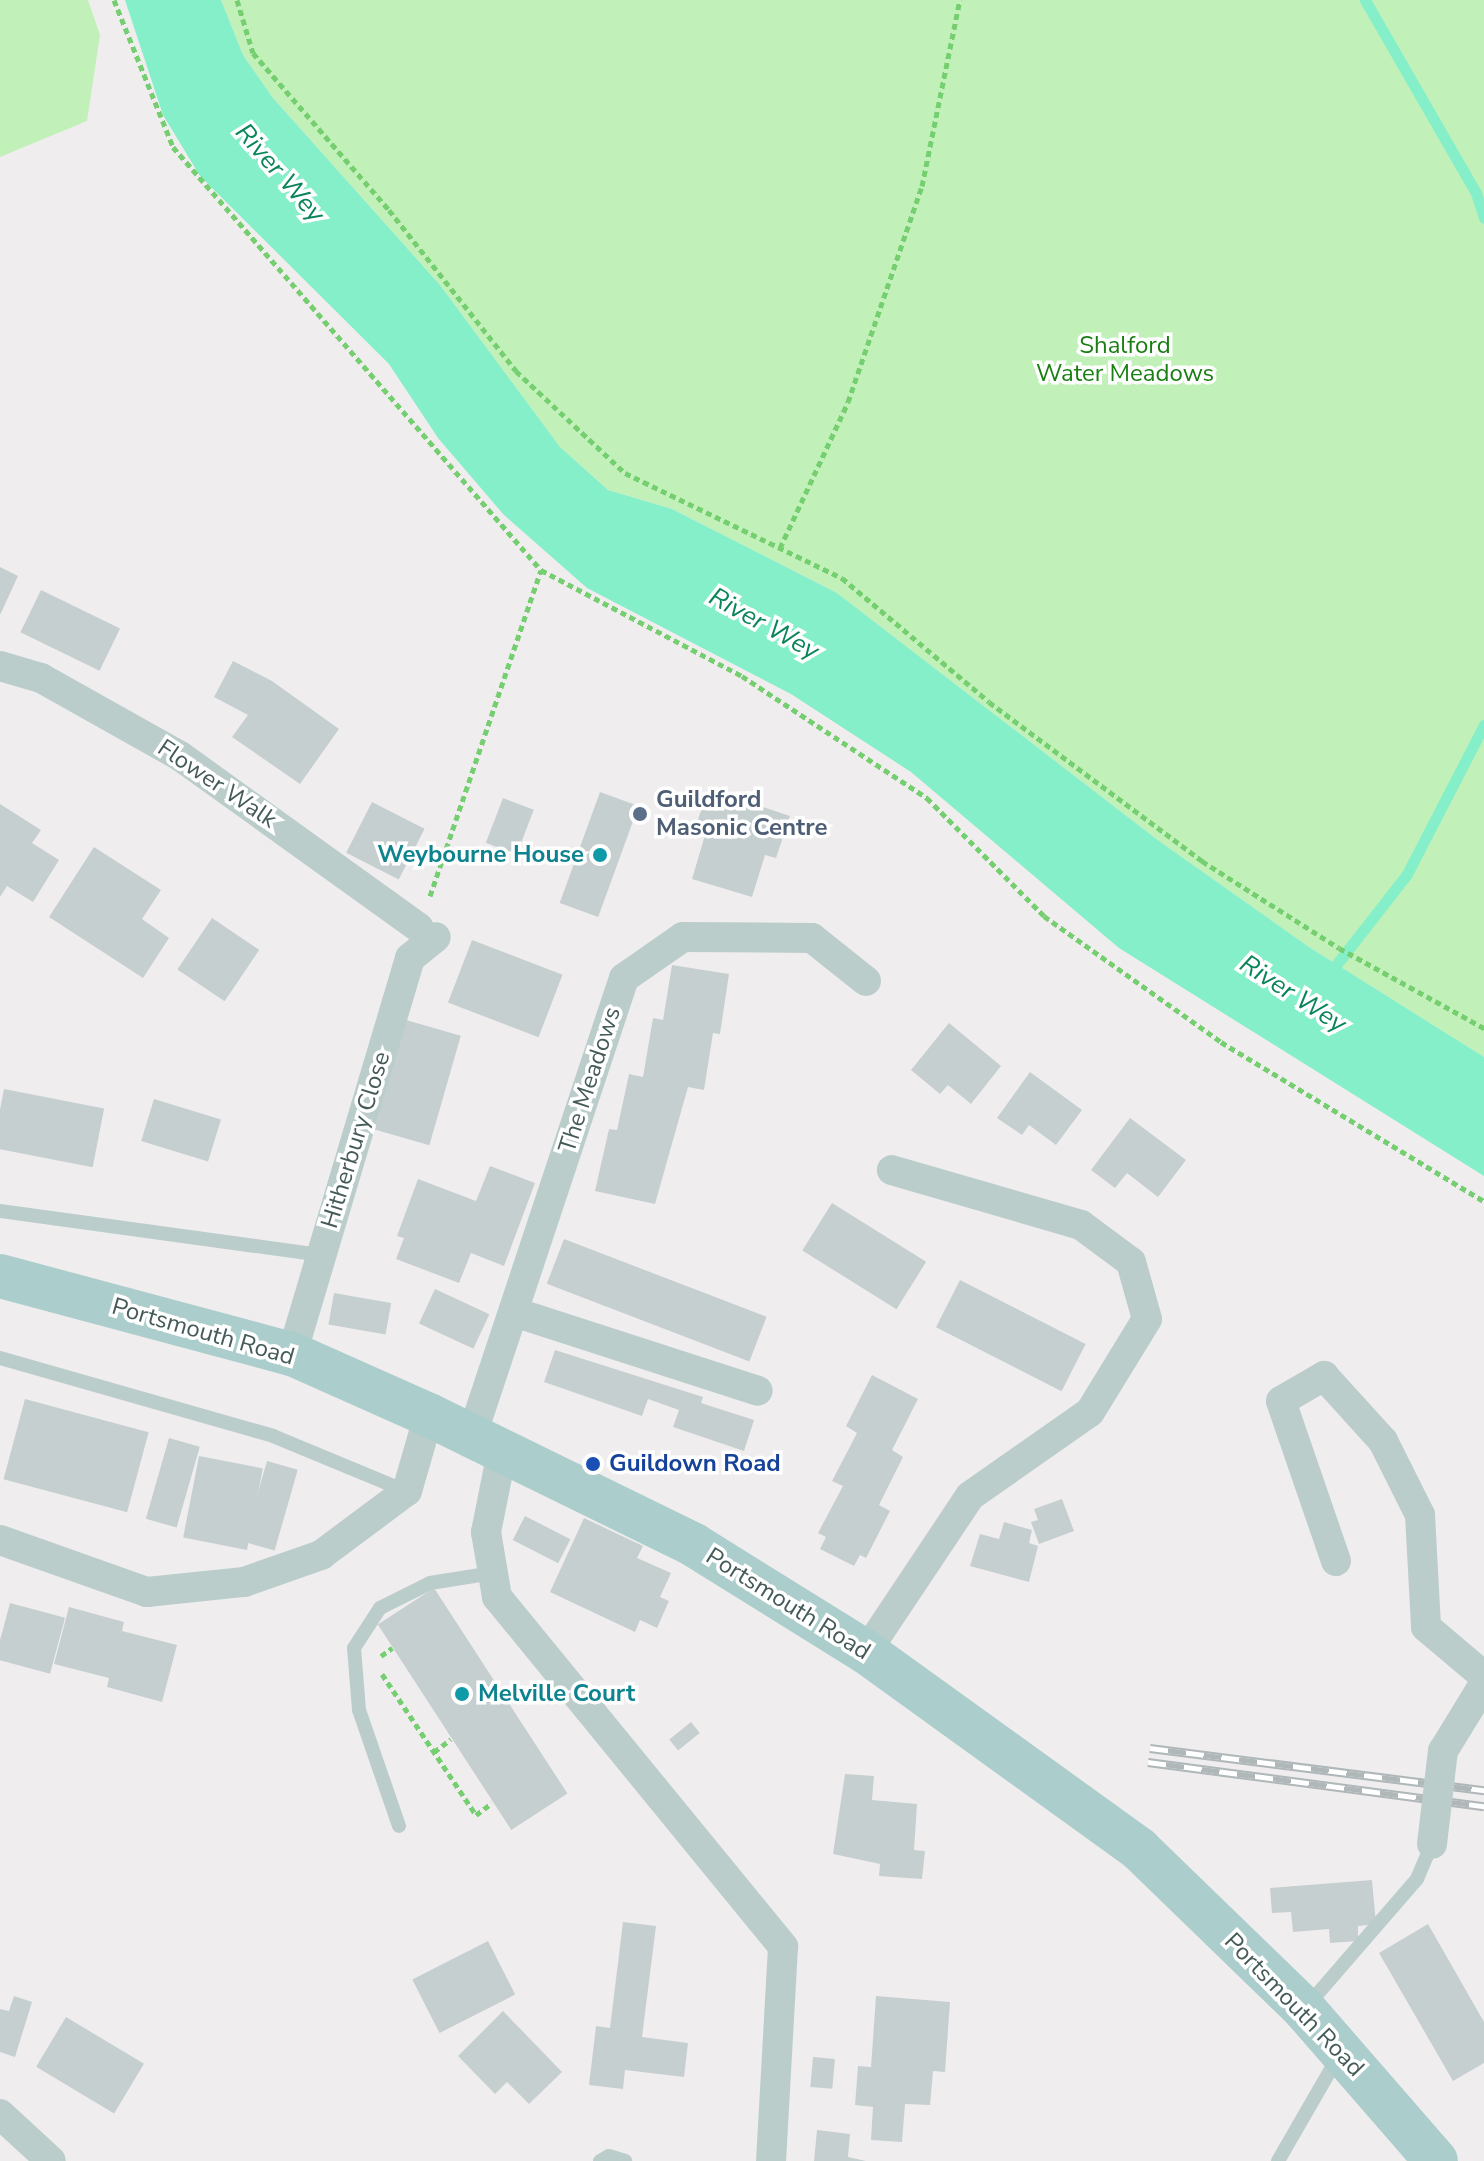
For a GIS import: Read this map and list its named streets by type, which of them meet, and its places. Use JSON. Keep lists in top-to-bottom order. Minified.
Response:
{"streets":{"main road":["Portsmouth Road"],"street":["Flower Walk","The Meadows","Hitherbury Close"]},"crossings":[["Flower Walk","Hitherbury Close"],["The Meadows","Portsmouth Road"],["Hitherbury Close","Portsmouth Road"]],"water":["River Wey"],"parks":["Shalford Water Meadows"],"places":["Guildford Masonic Centre","Weybourne House","Guildown Road","Melville Court"]}
